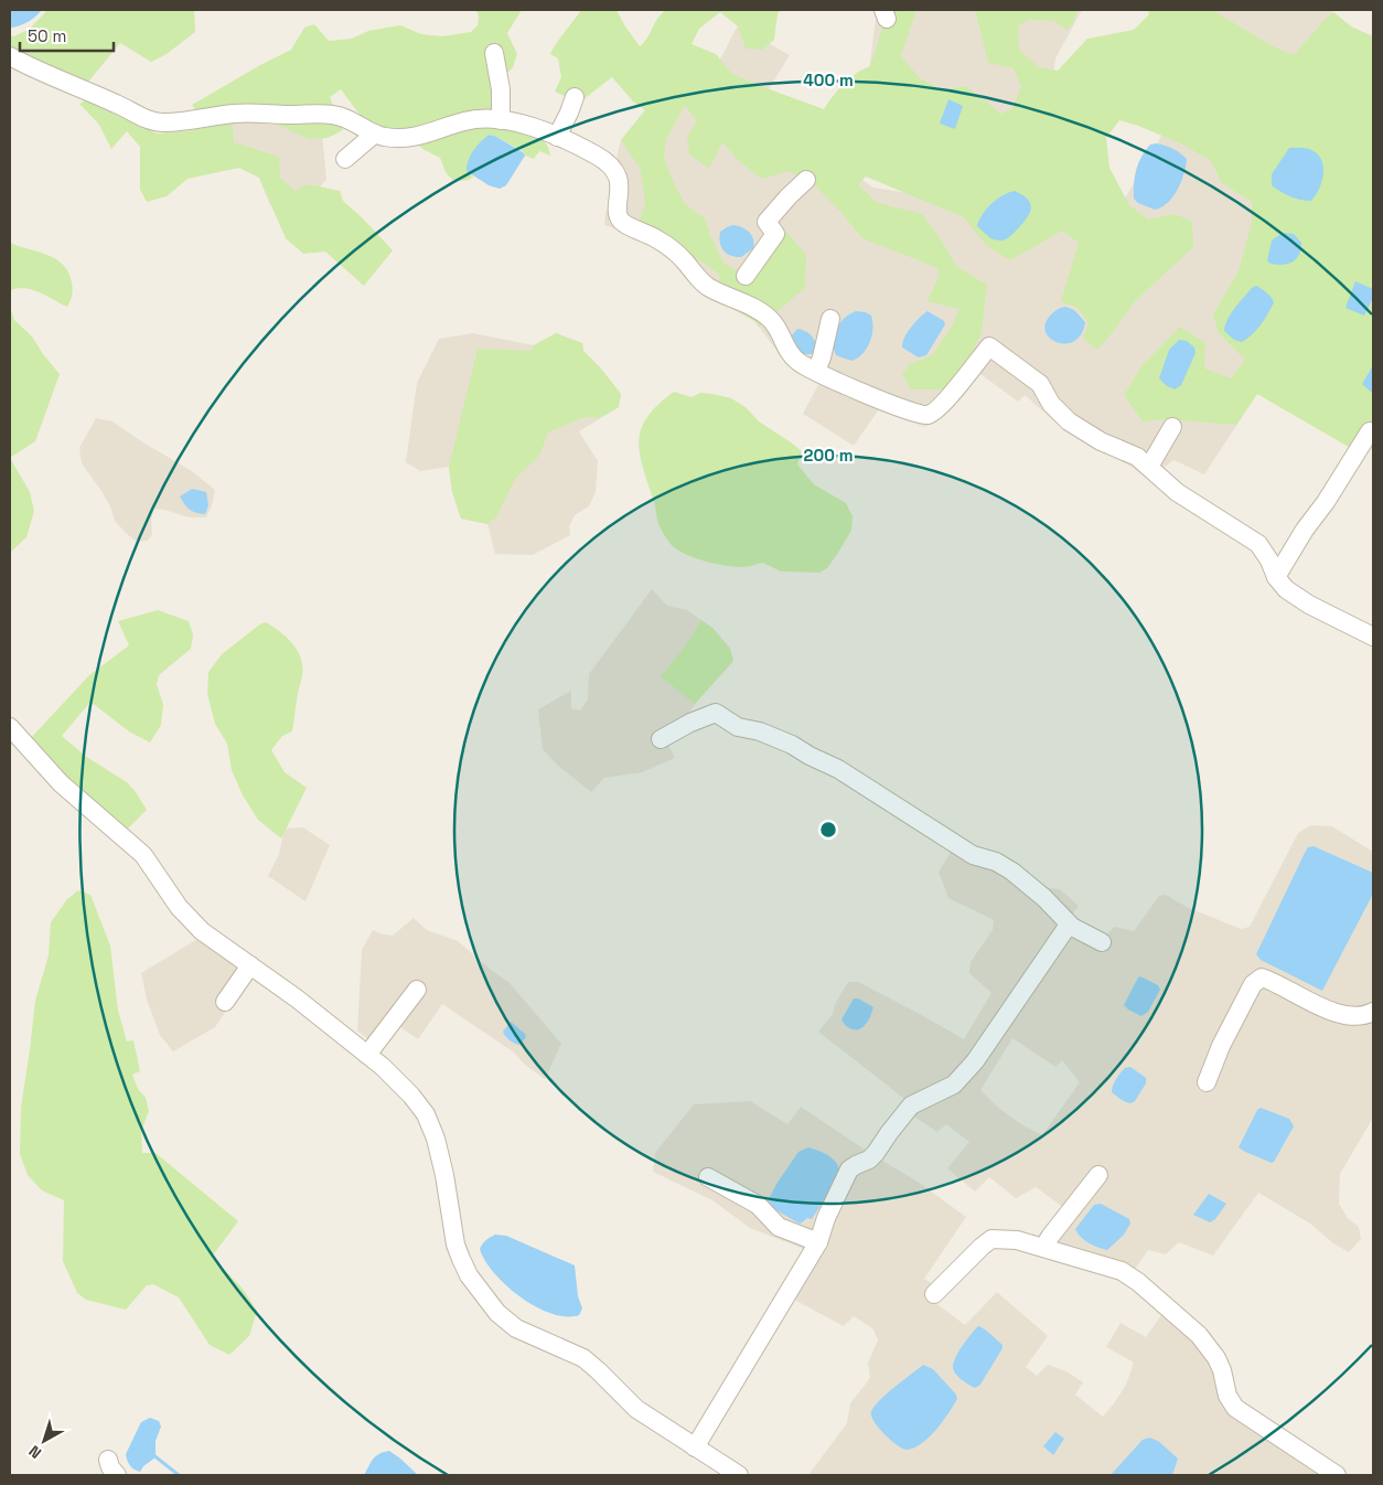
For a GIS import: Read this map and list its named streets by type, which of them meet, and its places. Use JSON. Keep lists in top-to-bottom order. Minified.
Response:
{"scale_bar":"50 m","north":"bottom left","rings":["400 m","200 m"]}
